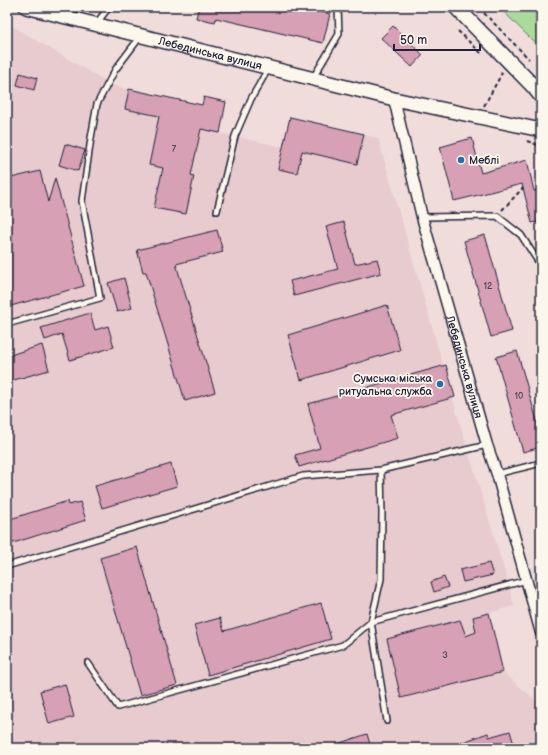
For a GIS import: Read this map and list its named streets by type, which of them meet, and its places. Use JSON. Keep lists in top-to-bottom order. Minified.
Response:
{"streets":{"street":["Лебединська вулиця"]},"places":["Меблі","Сумська міська ритуальна служба"],"house_numbers":["7","12","10","3"],"scale_bar":"50 m"}
